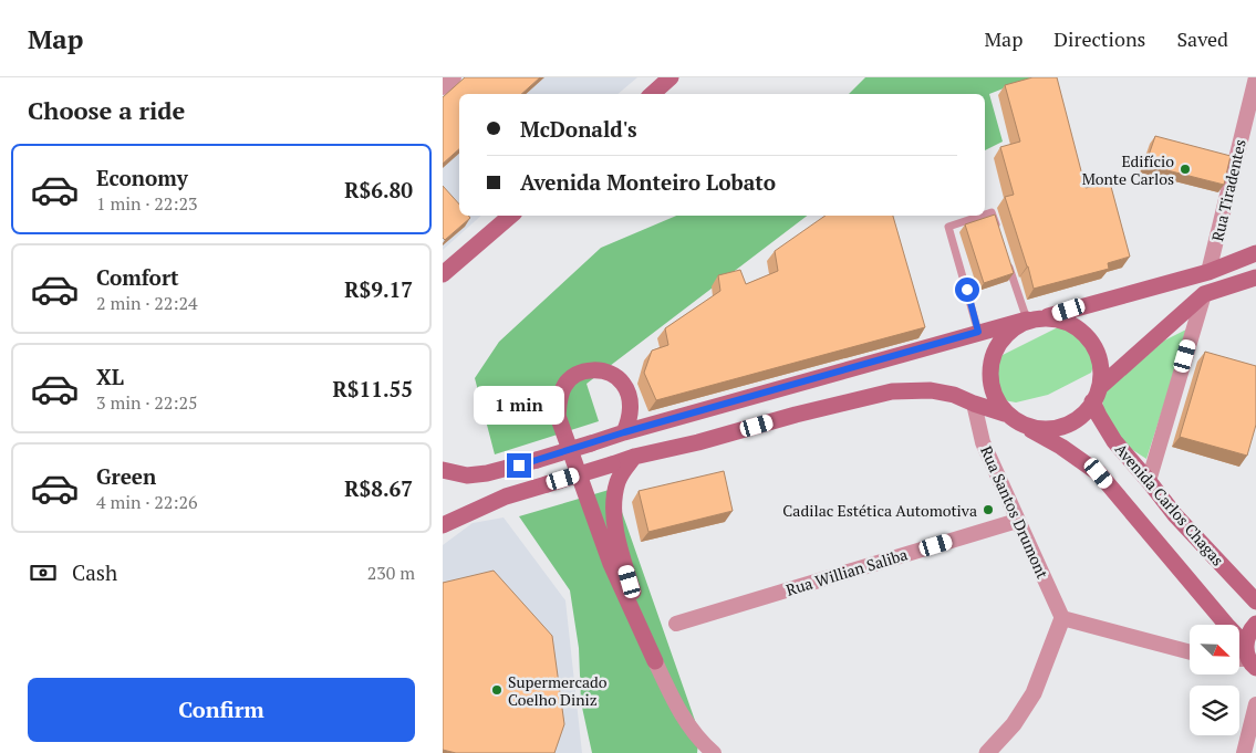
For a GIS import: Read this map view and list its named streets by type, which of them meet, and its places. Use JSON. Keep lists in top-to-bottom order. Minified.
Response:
{"streets":{"main road":["Avenida Carlos Chagas"],"street":["Rua Tiradentes","Rua Santos Drumont","Rua Willian Saliba"]},"crossings":[["Rua Santos Drumont","Rua Willian Saliba"]],"places":["Edifício Monte Carlos","Cadilac Estética Automotiva","Supermercado Coelho Diniz"],"north":"bottom right","page":{"header":"Map","nav":["Map","Directions","Saved"],"heading":"Choose a ride","banner":["McDonald's","Avenida Monteiro Lobato"],"list":[{"name":"Economy","note":"1 min · 22:23","value":"R$6.80"},{"name":"Comfort","note":"2 min · 22:24","value":"R$9.17"},{"name":"XL","note":"3 min · 22:25","value":"R$11.55"},{"name":"Green","note":"4 min · 22:26","value":"R$8.67"}],"bubble":"1 min","pay":["Cash","230 m"],"buttons":"Confirm"}}
